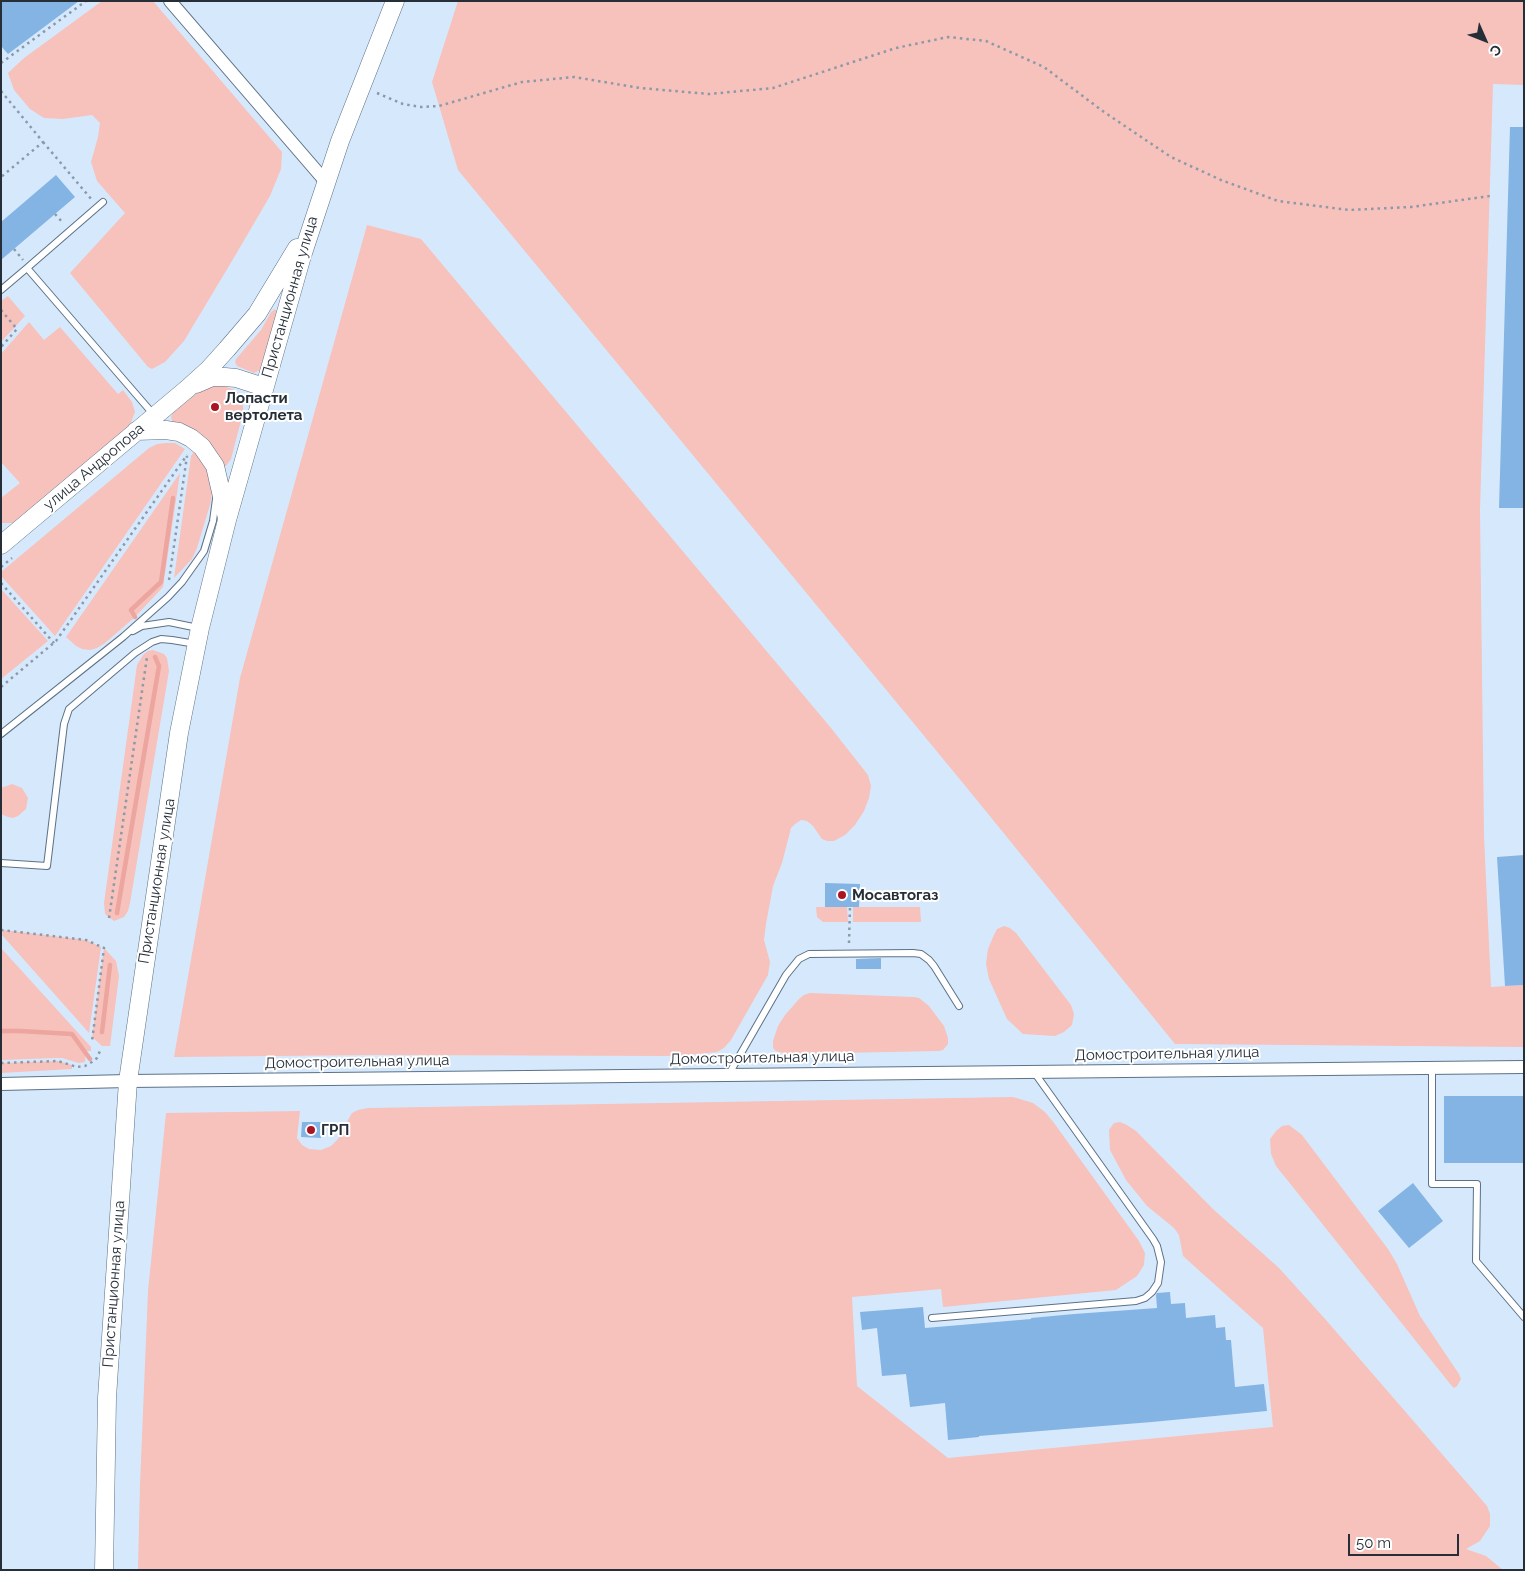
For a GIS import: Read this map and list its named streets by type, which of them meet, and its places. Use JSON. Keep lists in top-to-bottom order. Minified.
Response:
{"streets":{"main road":["Пристанционная улица","улица Андропова"],"street":["Домостроительная улица"]},"crossings":[["Пристанционная улица","улица Андропова"],["Пристанционная улица","Домостроительная улица"]],"places":["Лопасти вертолета","Мосавтогаз","ГРП"],"scale_bar":"50 m","north":"bottom right"}
